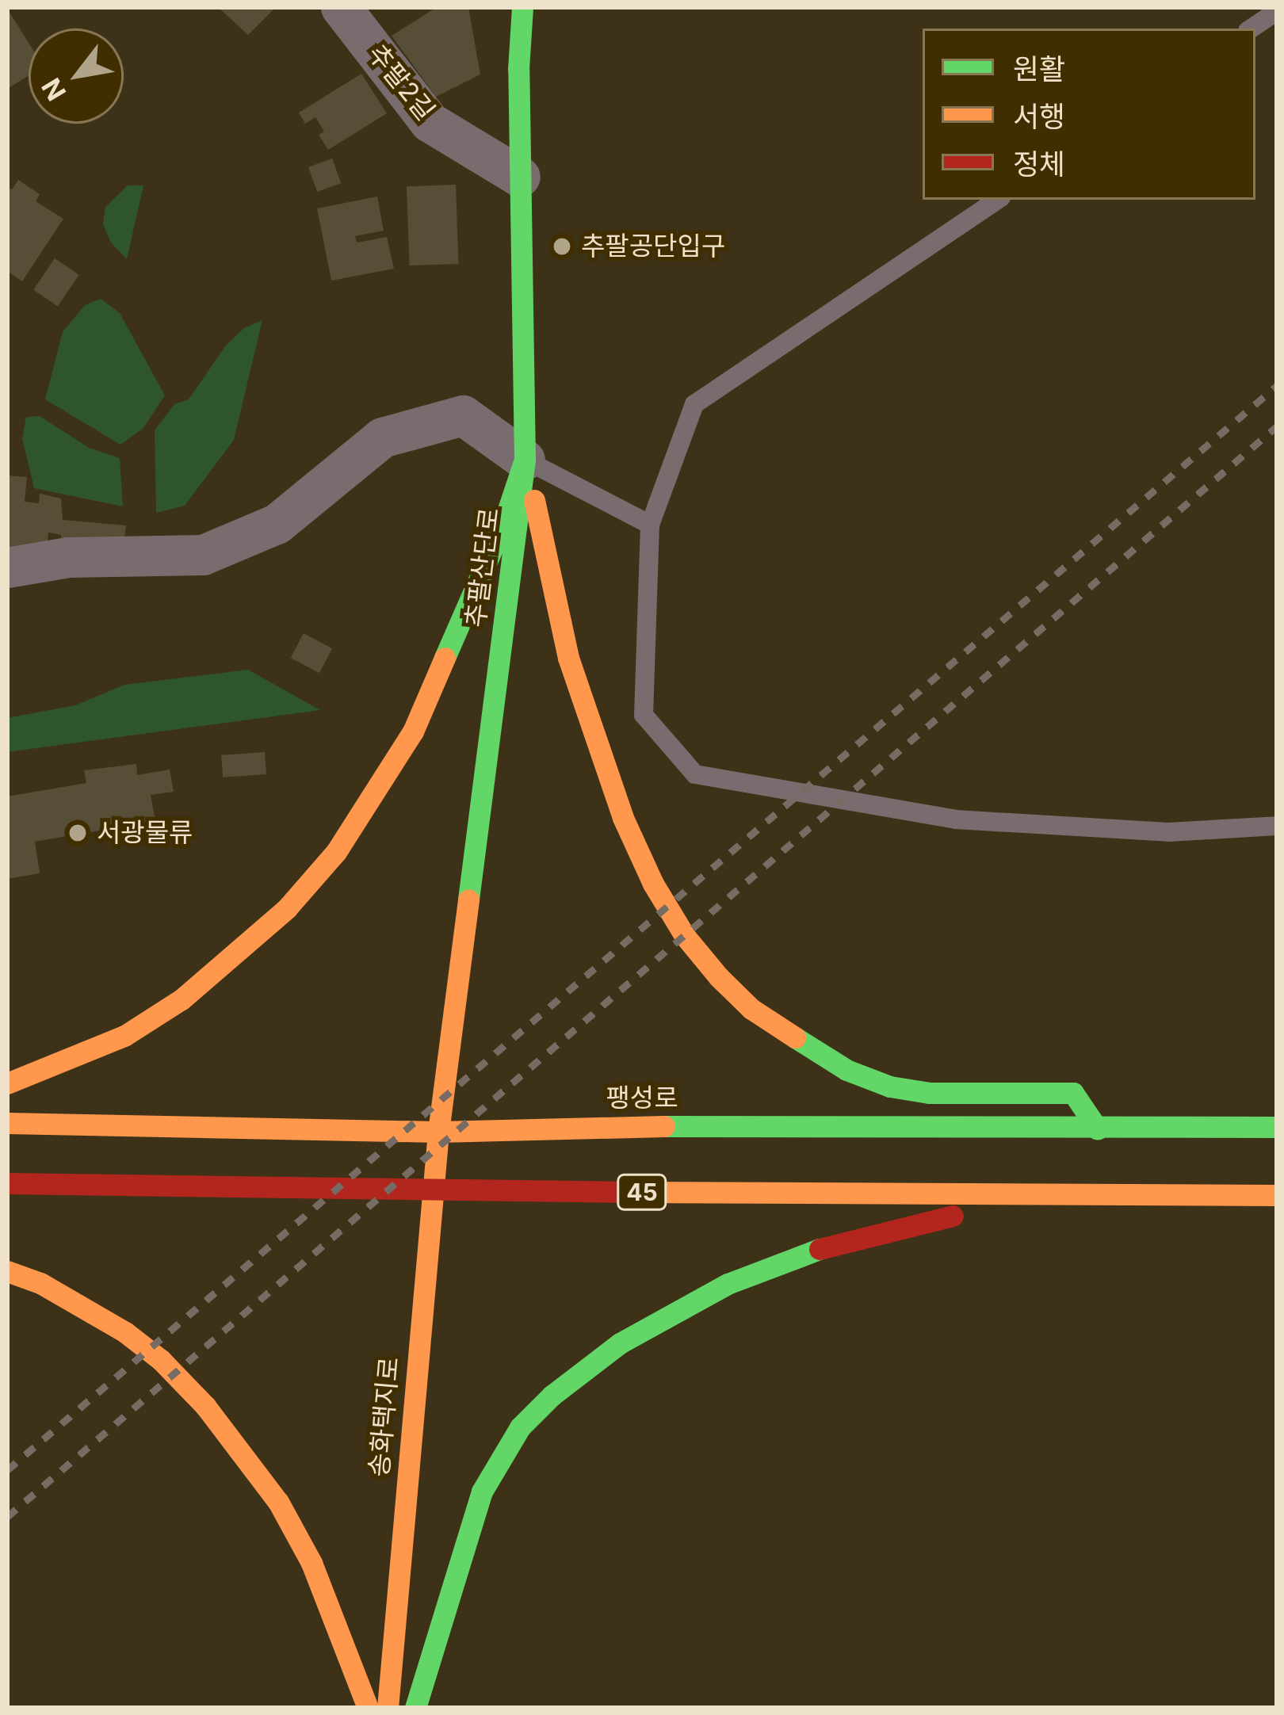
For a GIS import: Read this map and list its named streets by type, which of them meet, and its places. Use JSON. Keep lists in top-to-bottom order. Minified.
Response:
{"streets":{"main road":["추팔산단로","팽성로","45","송화택지로"],"street":["추팔2길"]},"crossings":[["추팔2길","추팔산단로"],["추팔산단로","팽성로"],["추팔산단로","송화택지로"],["팽성로","송화택지로"],["45","송화택지로"]],"places":["추팔공단입구","서광물류"],"legend":["원활","서행","정체"],"north":"bottom left"}
